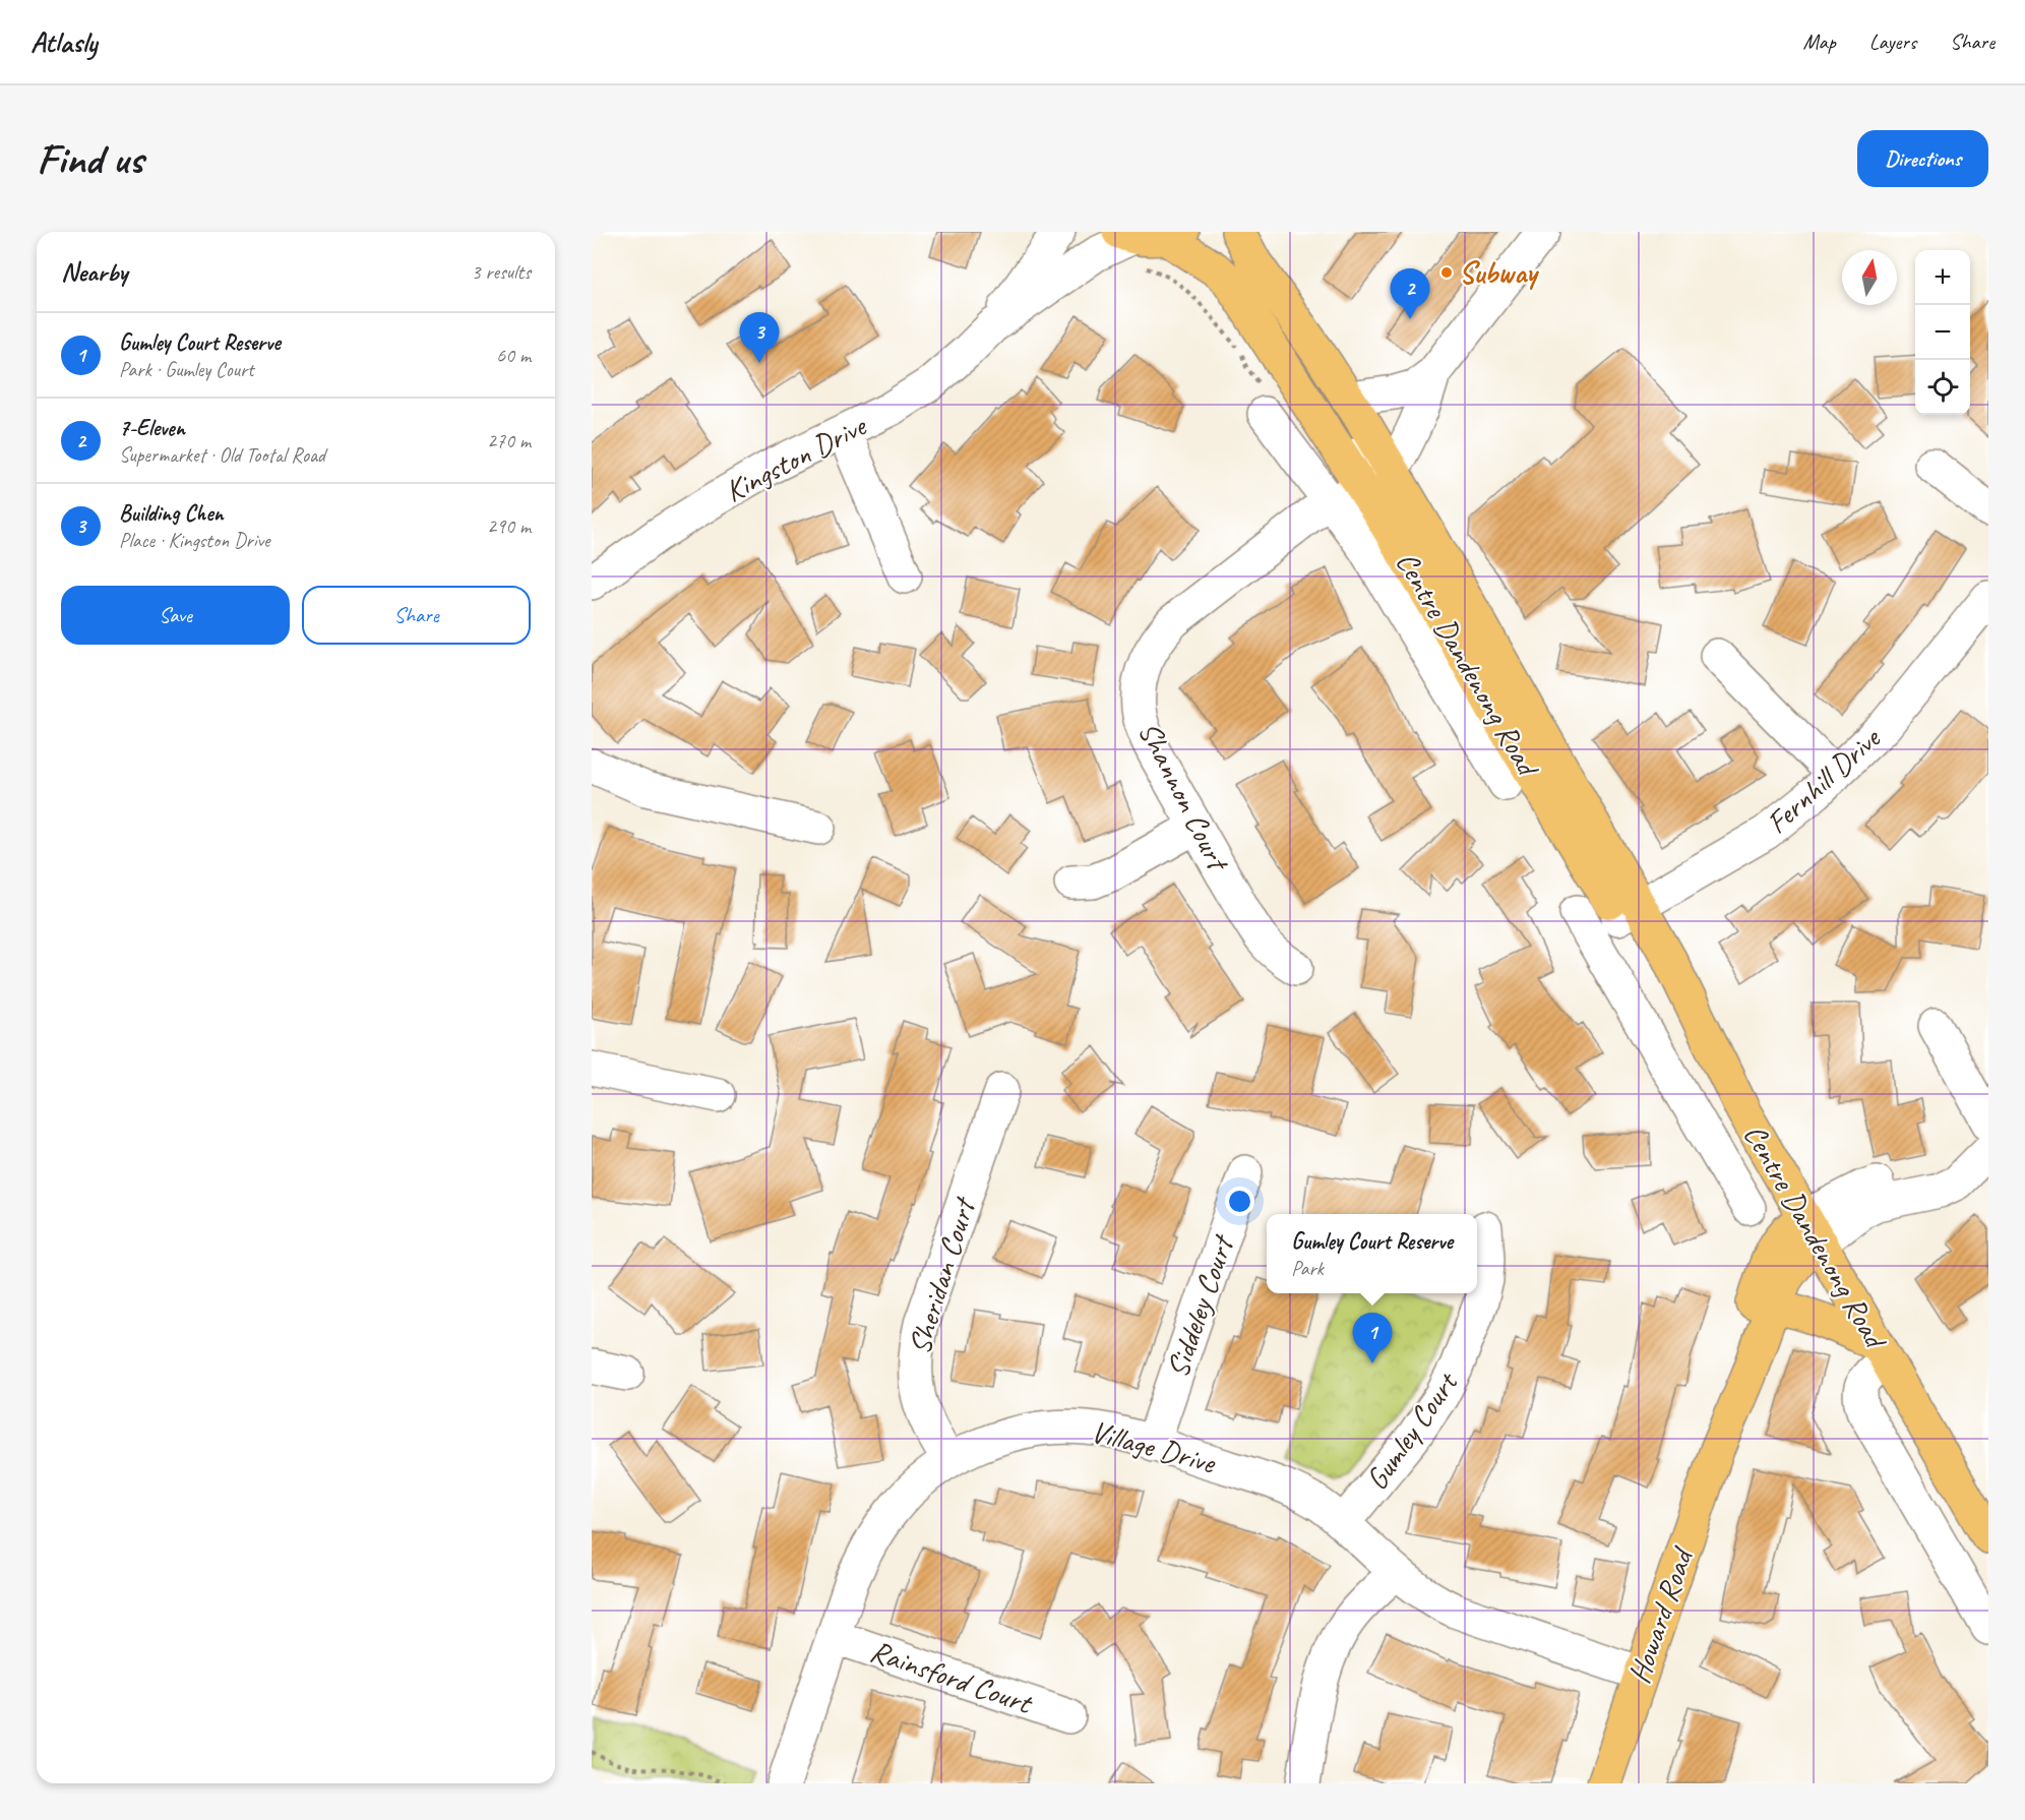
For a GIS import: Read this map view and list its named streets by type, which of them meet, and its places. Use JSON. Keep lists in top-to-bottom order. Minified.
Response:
{"streets":{"main road":["Centre Dandenong Road","Howard Road"],"street":["Kingston Drive","Fernhill Drive","Shannon Court","Sheridan Court","Siddeley Court","Gumley Court","Village Drive","Rainsford Court"]},"crossings":[["Centre Dandenong Road","Fernhill Drive"],["Centre Dandenong Road","Shannon Court"],["Centre Dandenong Road","Howard Road"],["Sheridan Court","Village Drive"],["Siddeley Court","Village Drive"],["Gumley Court","Village Drive"],["Village Drive","Howard Road"],["Village Drive","Rainsford Court"]],"places":["Subway"],"north":"top","page":{"header":"Atlasly","nav":["Map","Layers","Share"],"buttons":["Directions",["Save","Share"]],"title":"Find us","heading":["Nearby","3 results"],"map_buttons":["+","−"],"pins":["2","3","1"],"list":[{"mark":"1","name":"Gumley Court Reserve","note":"Park · Gumley Court","value":"60 m"},{"mark":"2","name":"7-Eleven","note":"Supermarket · Old Tootal Road","value":"270 m"},{"mark":"3","name":"Building Chen","note":"Place · Kingston Drive","value":"290 m"}],"popup":["Gumley Court Reserve","Park"]}}
